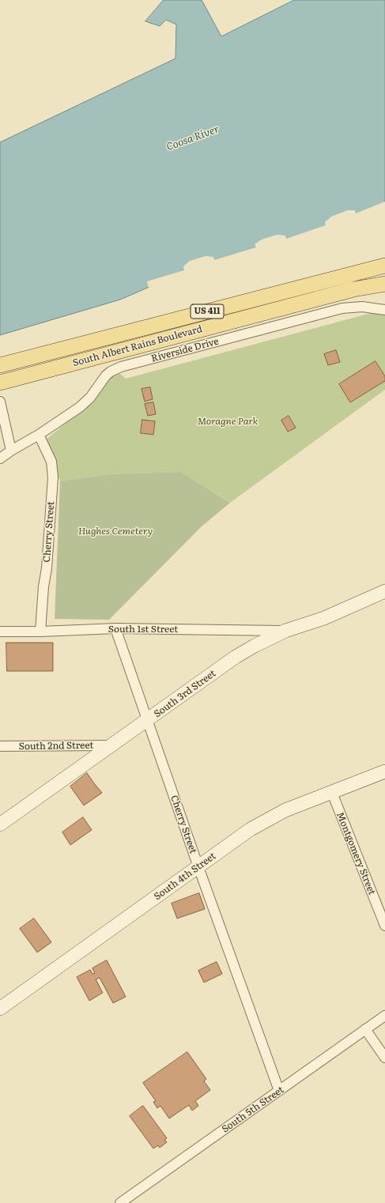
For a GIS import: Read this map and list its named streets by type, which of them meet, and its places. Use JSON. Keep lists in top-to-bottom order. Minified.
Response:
{"streets":{"main road":["US 411","South Albert Rains Boulevard"],"street":["Riverside Drive","Cherry Street","South 1st Street","South 3rd Street","South 2nd Street","Montgomery Street","South 4th Street","South 5th Street"]},"crossings":[["Riverside Drive","Cherry Street"],["Cherry Street","South 1st Street"],["Cherry Street","South 3rd Street"],["Cherry Street","South 4th Street"],["Cherry Street","South 5th Street"],["South 1st Street","South 3rd Street"],["South 3rd Street","South 2nd Street"],["Montgomery Street","South 4th Street"]],"water":["Coosa River"],"parks":["Moragne Park","Hughes Cemetery"]}
